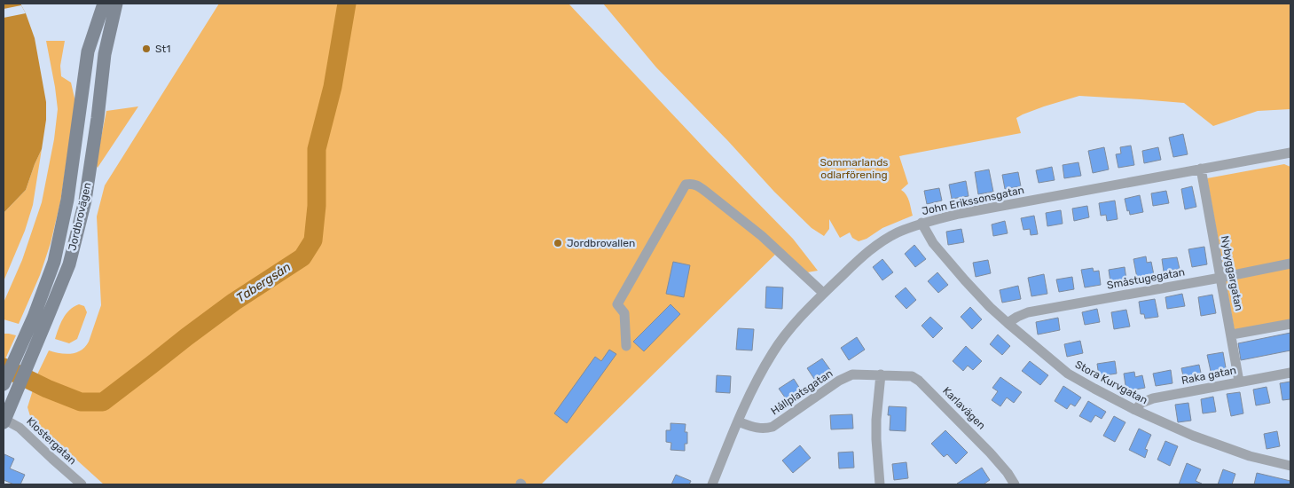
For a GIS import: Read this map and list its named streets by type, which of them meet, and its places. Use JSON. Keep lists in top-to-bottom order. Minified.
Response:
{"streets":{"main road":["Jordbrovägen"],"street":["John Erikssonsgatan","Nybyggargatan","Småstugegatan","Raka gatan","Stora Kurvgatan","Hållplatsgatan","Karlavägen","Klostergatan"]},"crossings":[["John Erikssonsgatan","Nybyggargatan"],["John Erikssonsgatan","Stora Kurvgatan"],["John Erikssonsgatan","Hållplatsgatan"],["Jordbrovägen","Klostergatan"],["Nybyggargatan","Småstugegatan"],["Nybyggargatan","Raka gatan"],["Småstugegatan","Stora Kurvgatan"],["Raka gatan","Stora Kurvgatan"],["Hållplatsgatan","Karlavägen"]],"water":["Tabergsån"],"parks":["Sommarlands odlarförening"],"places":["St1","Jordbrovallen"]}
